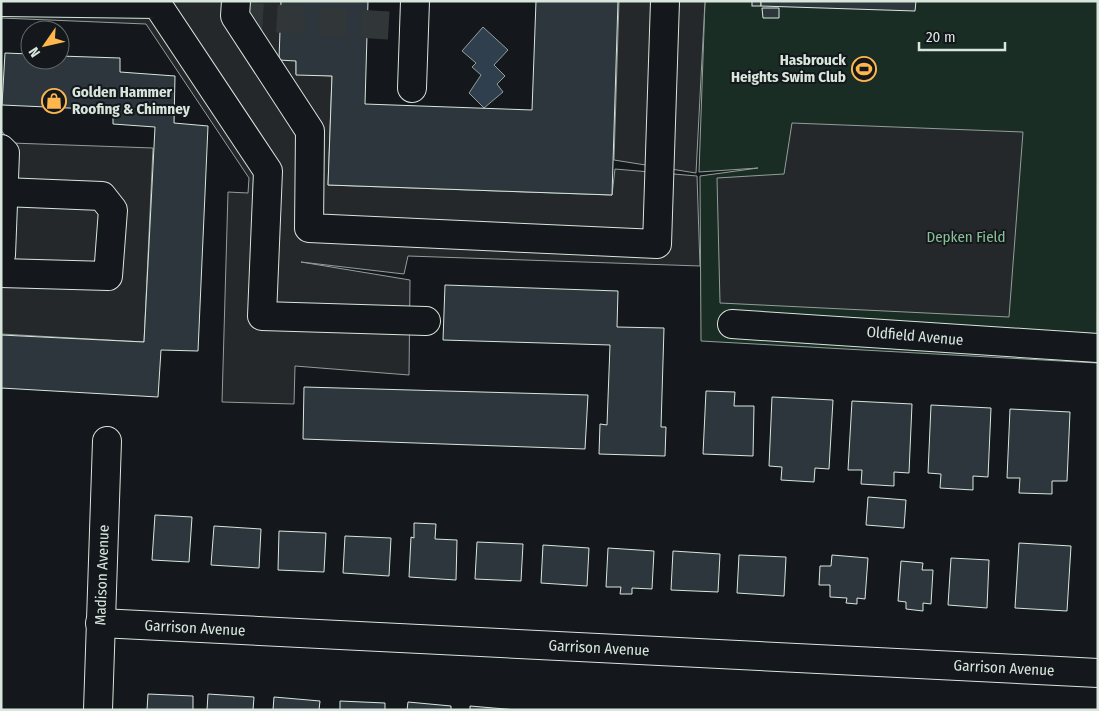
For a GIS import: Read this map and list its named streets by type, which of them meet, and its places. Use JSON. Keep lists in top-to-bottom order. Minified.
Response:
{"streets":{"street":["Oldfield Avenue","Madison Avenue","Garrison Avenue"]},"crossings":[["Madison Avenue","Garrison Avenue"]],"parks":["Depken Field"],"places":{"sports":["Hasbrouck Heights Swim Club"],"shop":["Golden Hammer Roofing & Chimney"]},"scale_bar":"20 m","north":"bottom left"}
